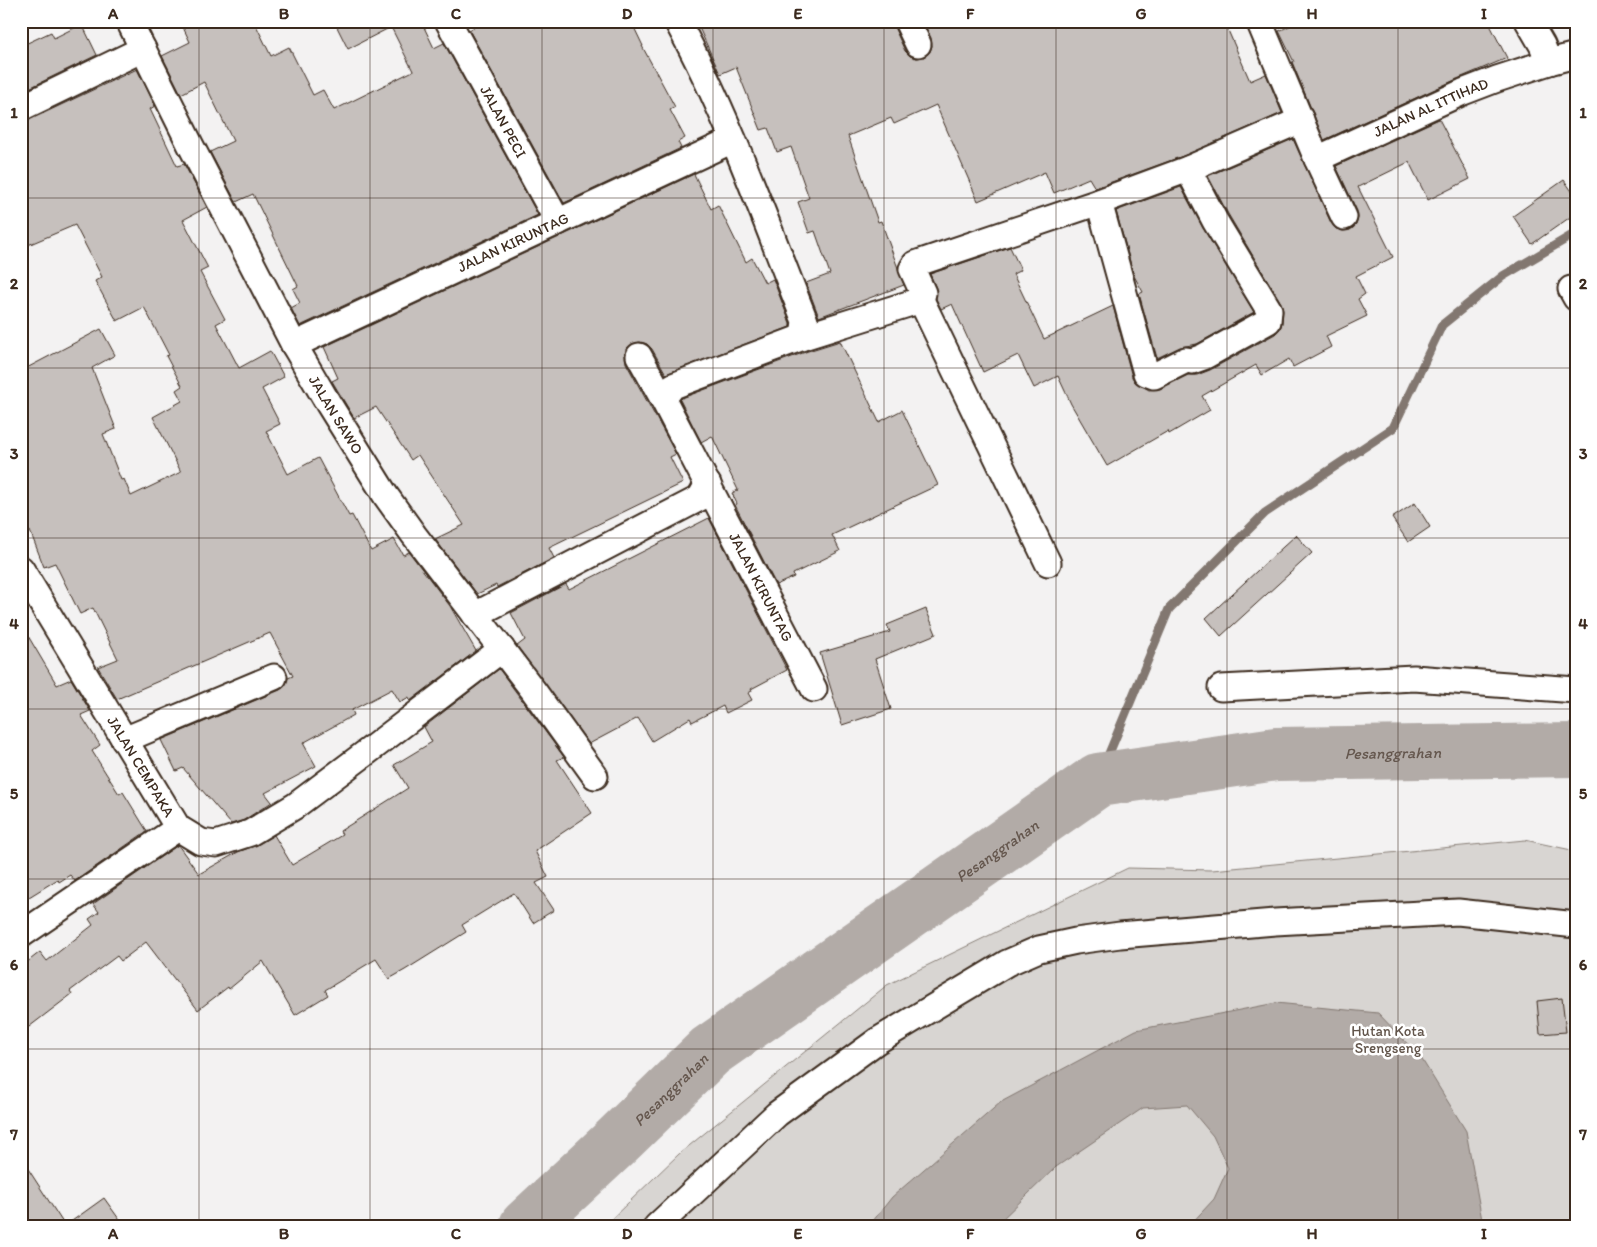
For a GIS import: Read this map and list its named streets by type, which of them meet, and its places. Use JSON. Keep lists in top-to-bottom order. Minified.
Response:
{"streets":{"street":["JALAN AL ITTIHAD","JALAN PECI","JALAN KIRUNTAG","JALAN SAWO","JALAN CEMPAKA"]},"crossings":[["JALAN PECI","JALAN KIRUNTAG"],["JALAN KIRUNTAG","JALAN SAWO"]],"water":["Pesanggrahan"],"parks":["Hutan Kota Srengseng"],"grid":{"columns":["A","B","C","D","E","F","G","H","I"],"rows":["1","2","3","4","5","6","7"]}}
